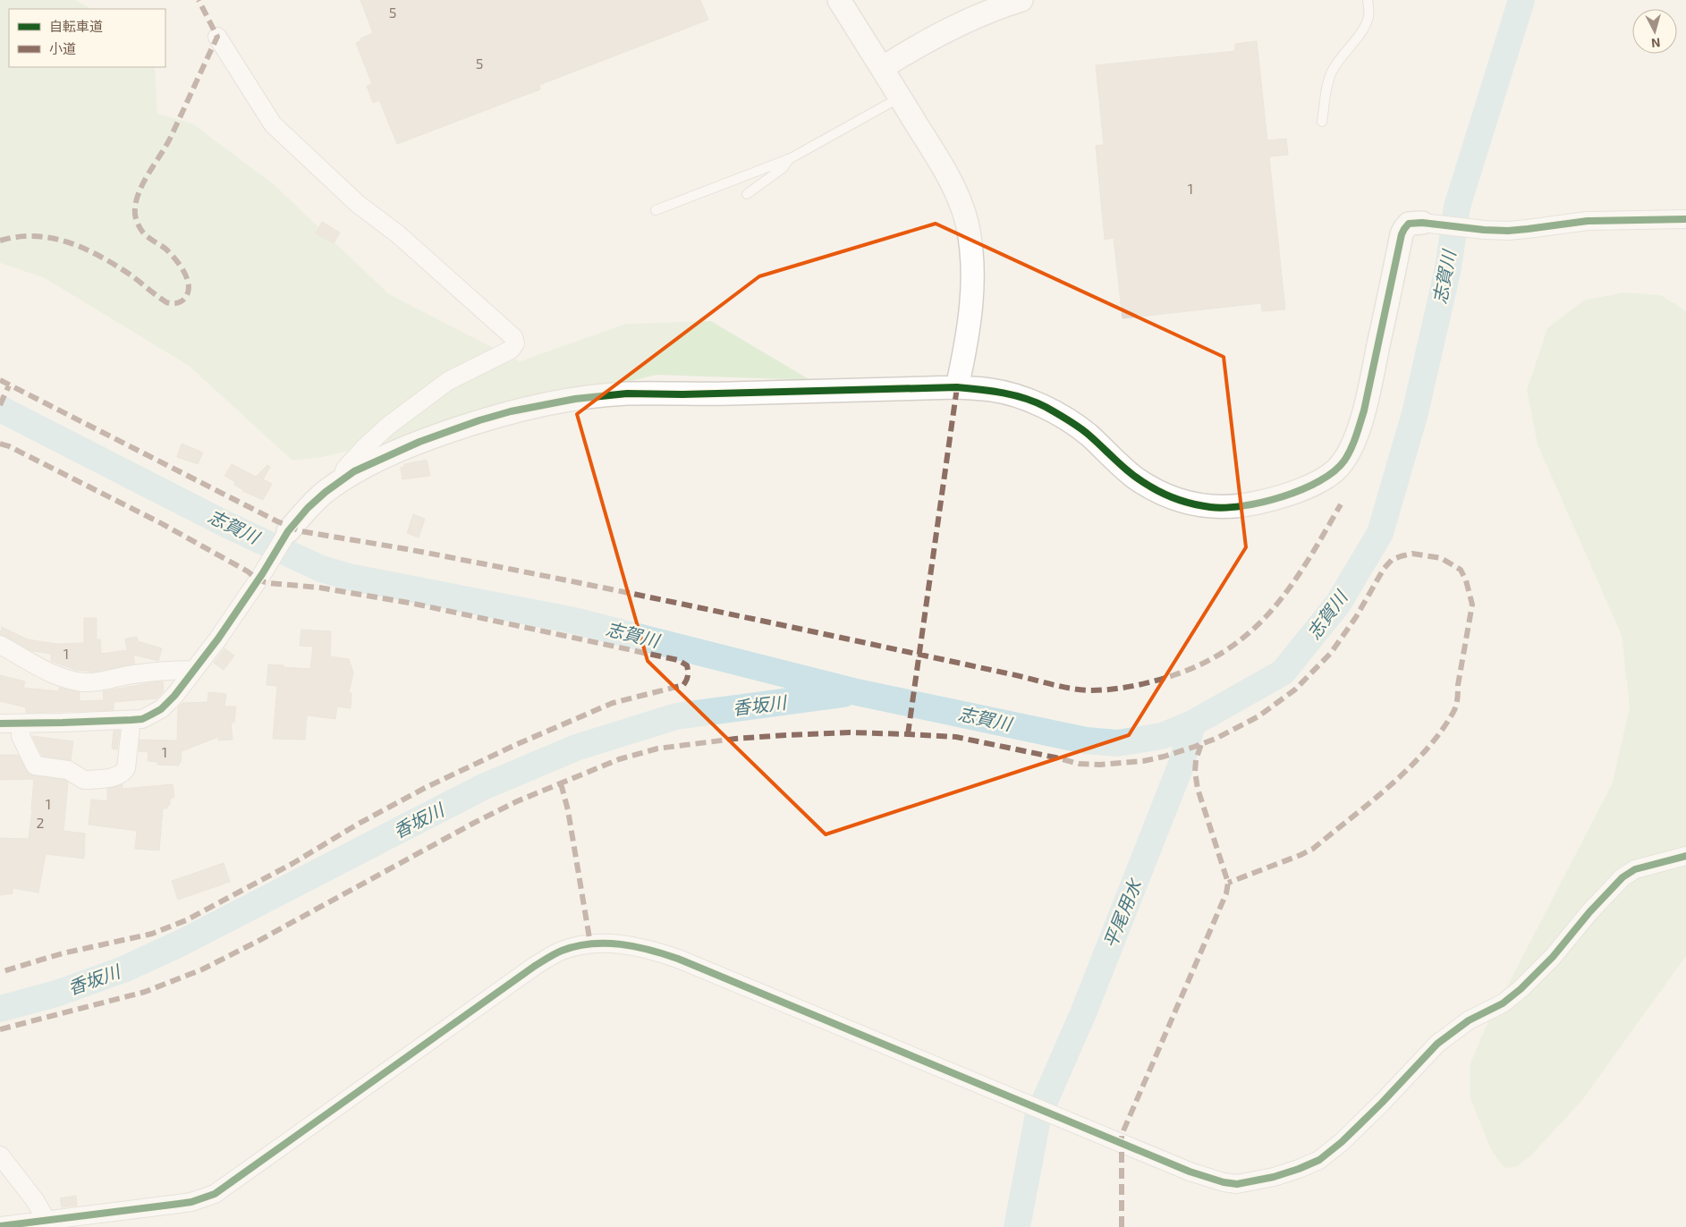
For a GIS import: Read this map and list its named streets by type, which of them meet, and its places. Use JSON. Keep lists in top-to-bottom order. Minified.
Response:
{"water":["志賀川","香坂川","平尾用水"],"house_numbers":["5","5","1","1","1","1","2"],"legend":["自転車道","小道"],"north":"bottom"}
